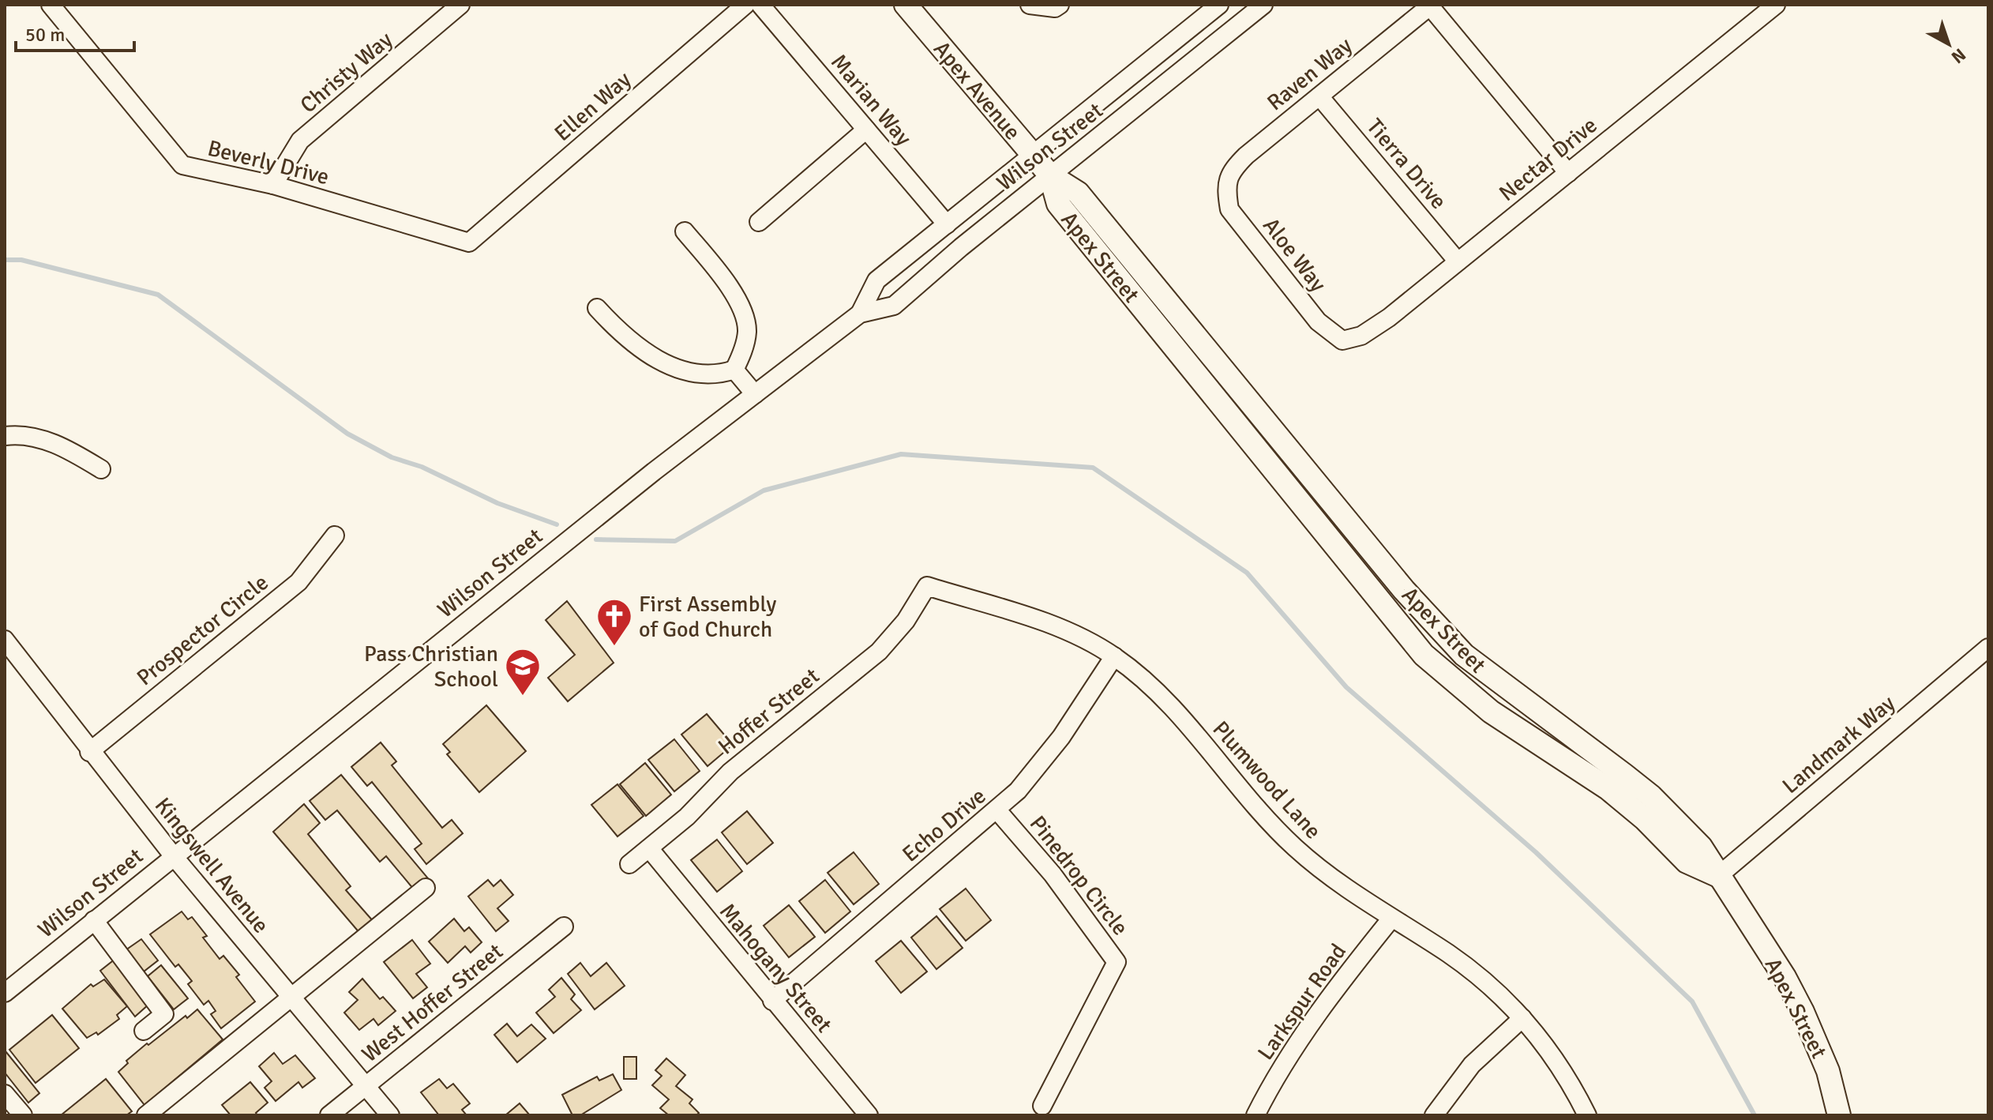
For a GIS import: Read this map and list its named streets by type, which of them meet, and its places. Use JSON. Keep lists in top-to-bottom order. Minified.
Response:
{"streets":{"main road":["Apex Avenue","Apex Street"],"street":["Christy Way","Raven Way","Marian Way","Ellen Way","Wilson Street","Nectar Drive","Beverly Drive","Tierra Drive","Aloe Way","Prospector Circle","Hoffer Street","Landmark Way","Plumwood Lane","Echo Drive","Kingswell Avenue","Pinedrop Circle","Mahogany Street","Larkspur Road","West Hoffer Street"]},"crossings":[["Christy Way","Beverly Drive"],["Raven Way","Tierra Drive"],["Raven Way","Aloe Way"],["Apex Avenue","Wilson Street"],["Apex Avenue","Apex Street"],["Marian Way","Wilson Street"],["Ellen Way","Beverly Drive"],["Wilson Street","Apex Street"],["Wilson Street","Kingswell Avenue"],["Nectar Drive","Tierra Drive"],["Nectar Drive","Aloe Way"],["Apex Street","Landmark Way"],["Prospector Circle","Kingswell Avenue"],["Hoffer Street","Plumwood Lane"],["Hoffer Street","Mahogany Street"],["Plumwood Lane","Echo Drive"],["Plumwood Lane","Larkspur Road"],["Echo Drive","Pinedrop Circle"],["Echo Drive","Mahogany Street"],["Kingswell Avenue","West Hoffer Street"]],"places":{"church":["First Assembly of God Church"],"school or university":["Pass Christian School"]},"scale_bar":"50 m","north":"bottom right"}
